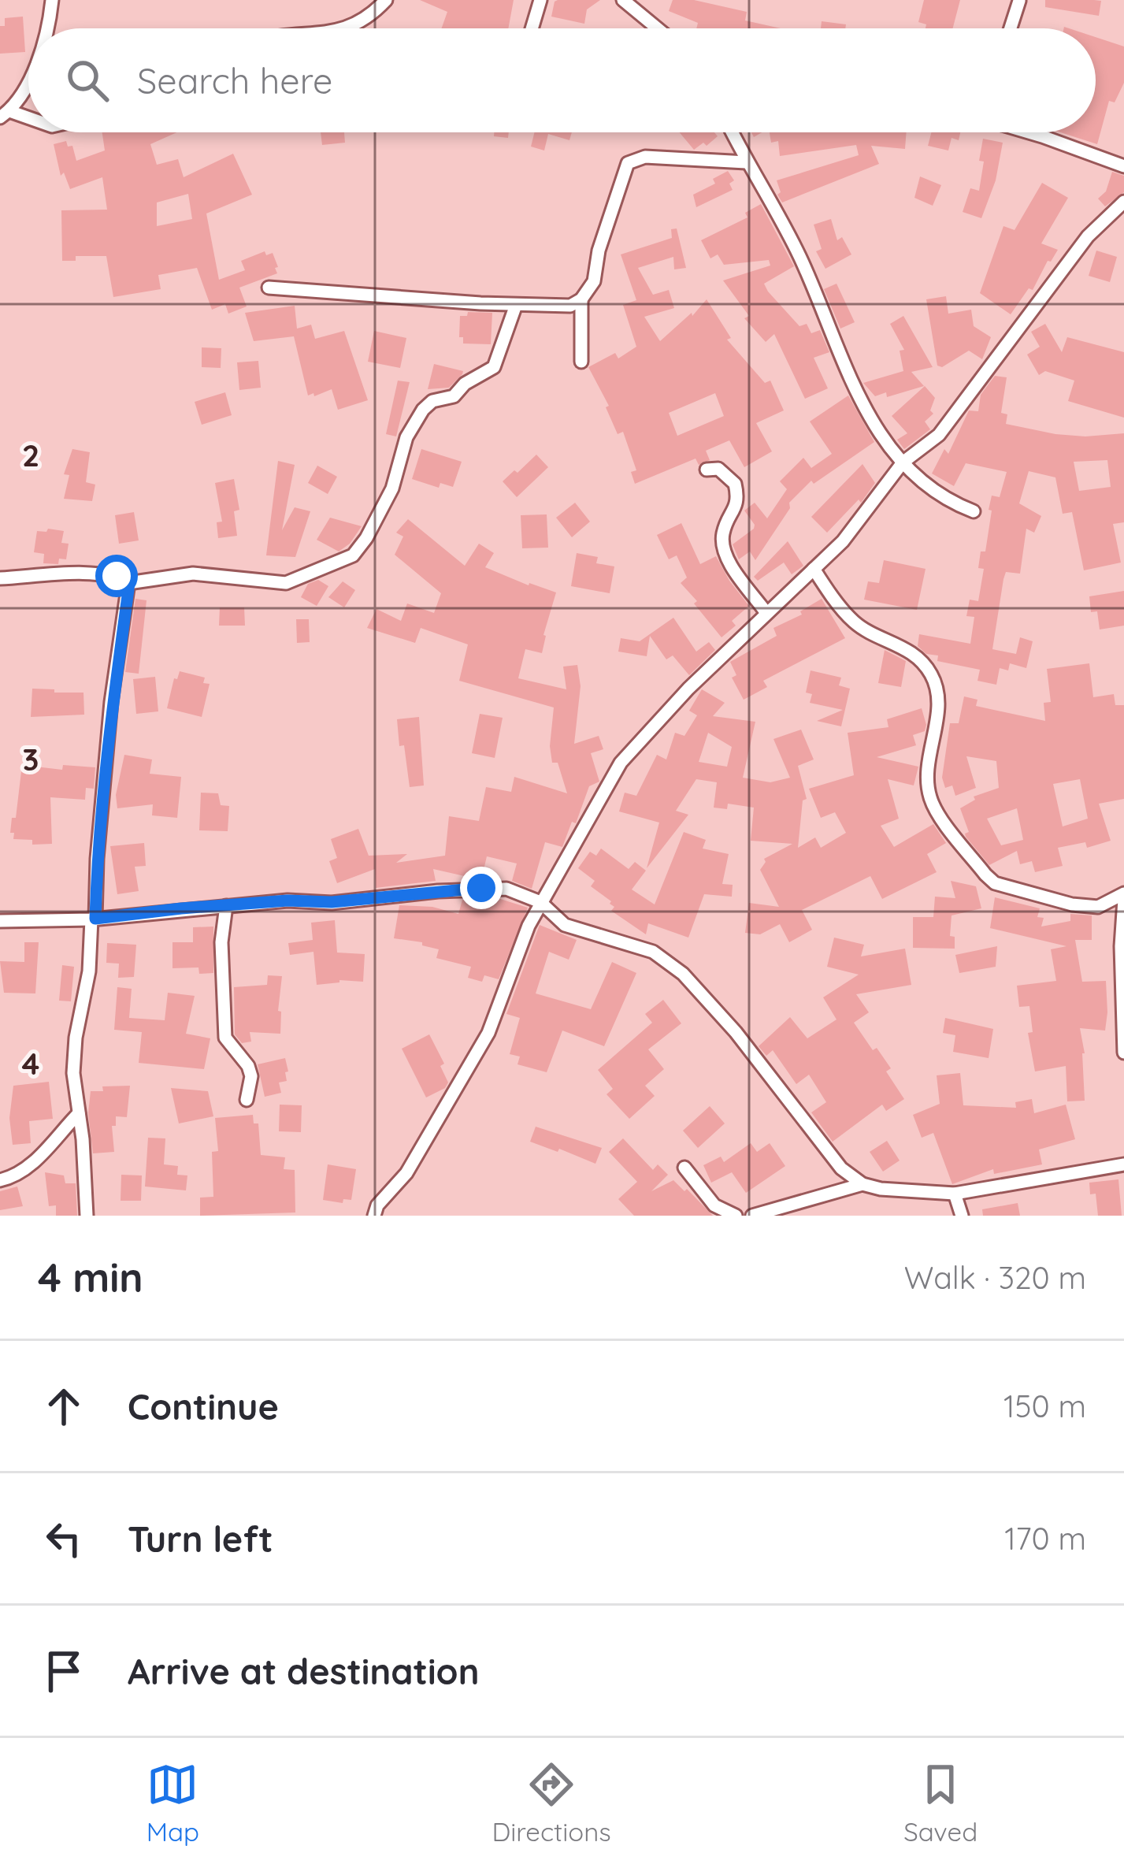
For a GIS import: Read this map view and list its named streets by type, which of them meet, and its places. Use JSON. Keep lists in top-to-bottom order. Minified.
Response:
{"page":{"search":"Search here","heading":["4 min","Walk · 320 m"],"list":[["Continue","150 m"],["Turn left","170 m"],"Arrive at destination"],"nav":["Map","Directions","Saved"]},"grid":{"rows":["2","3","4"]}}
